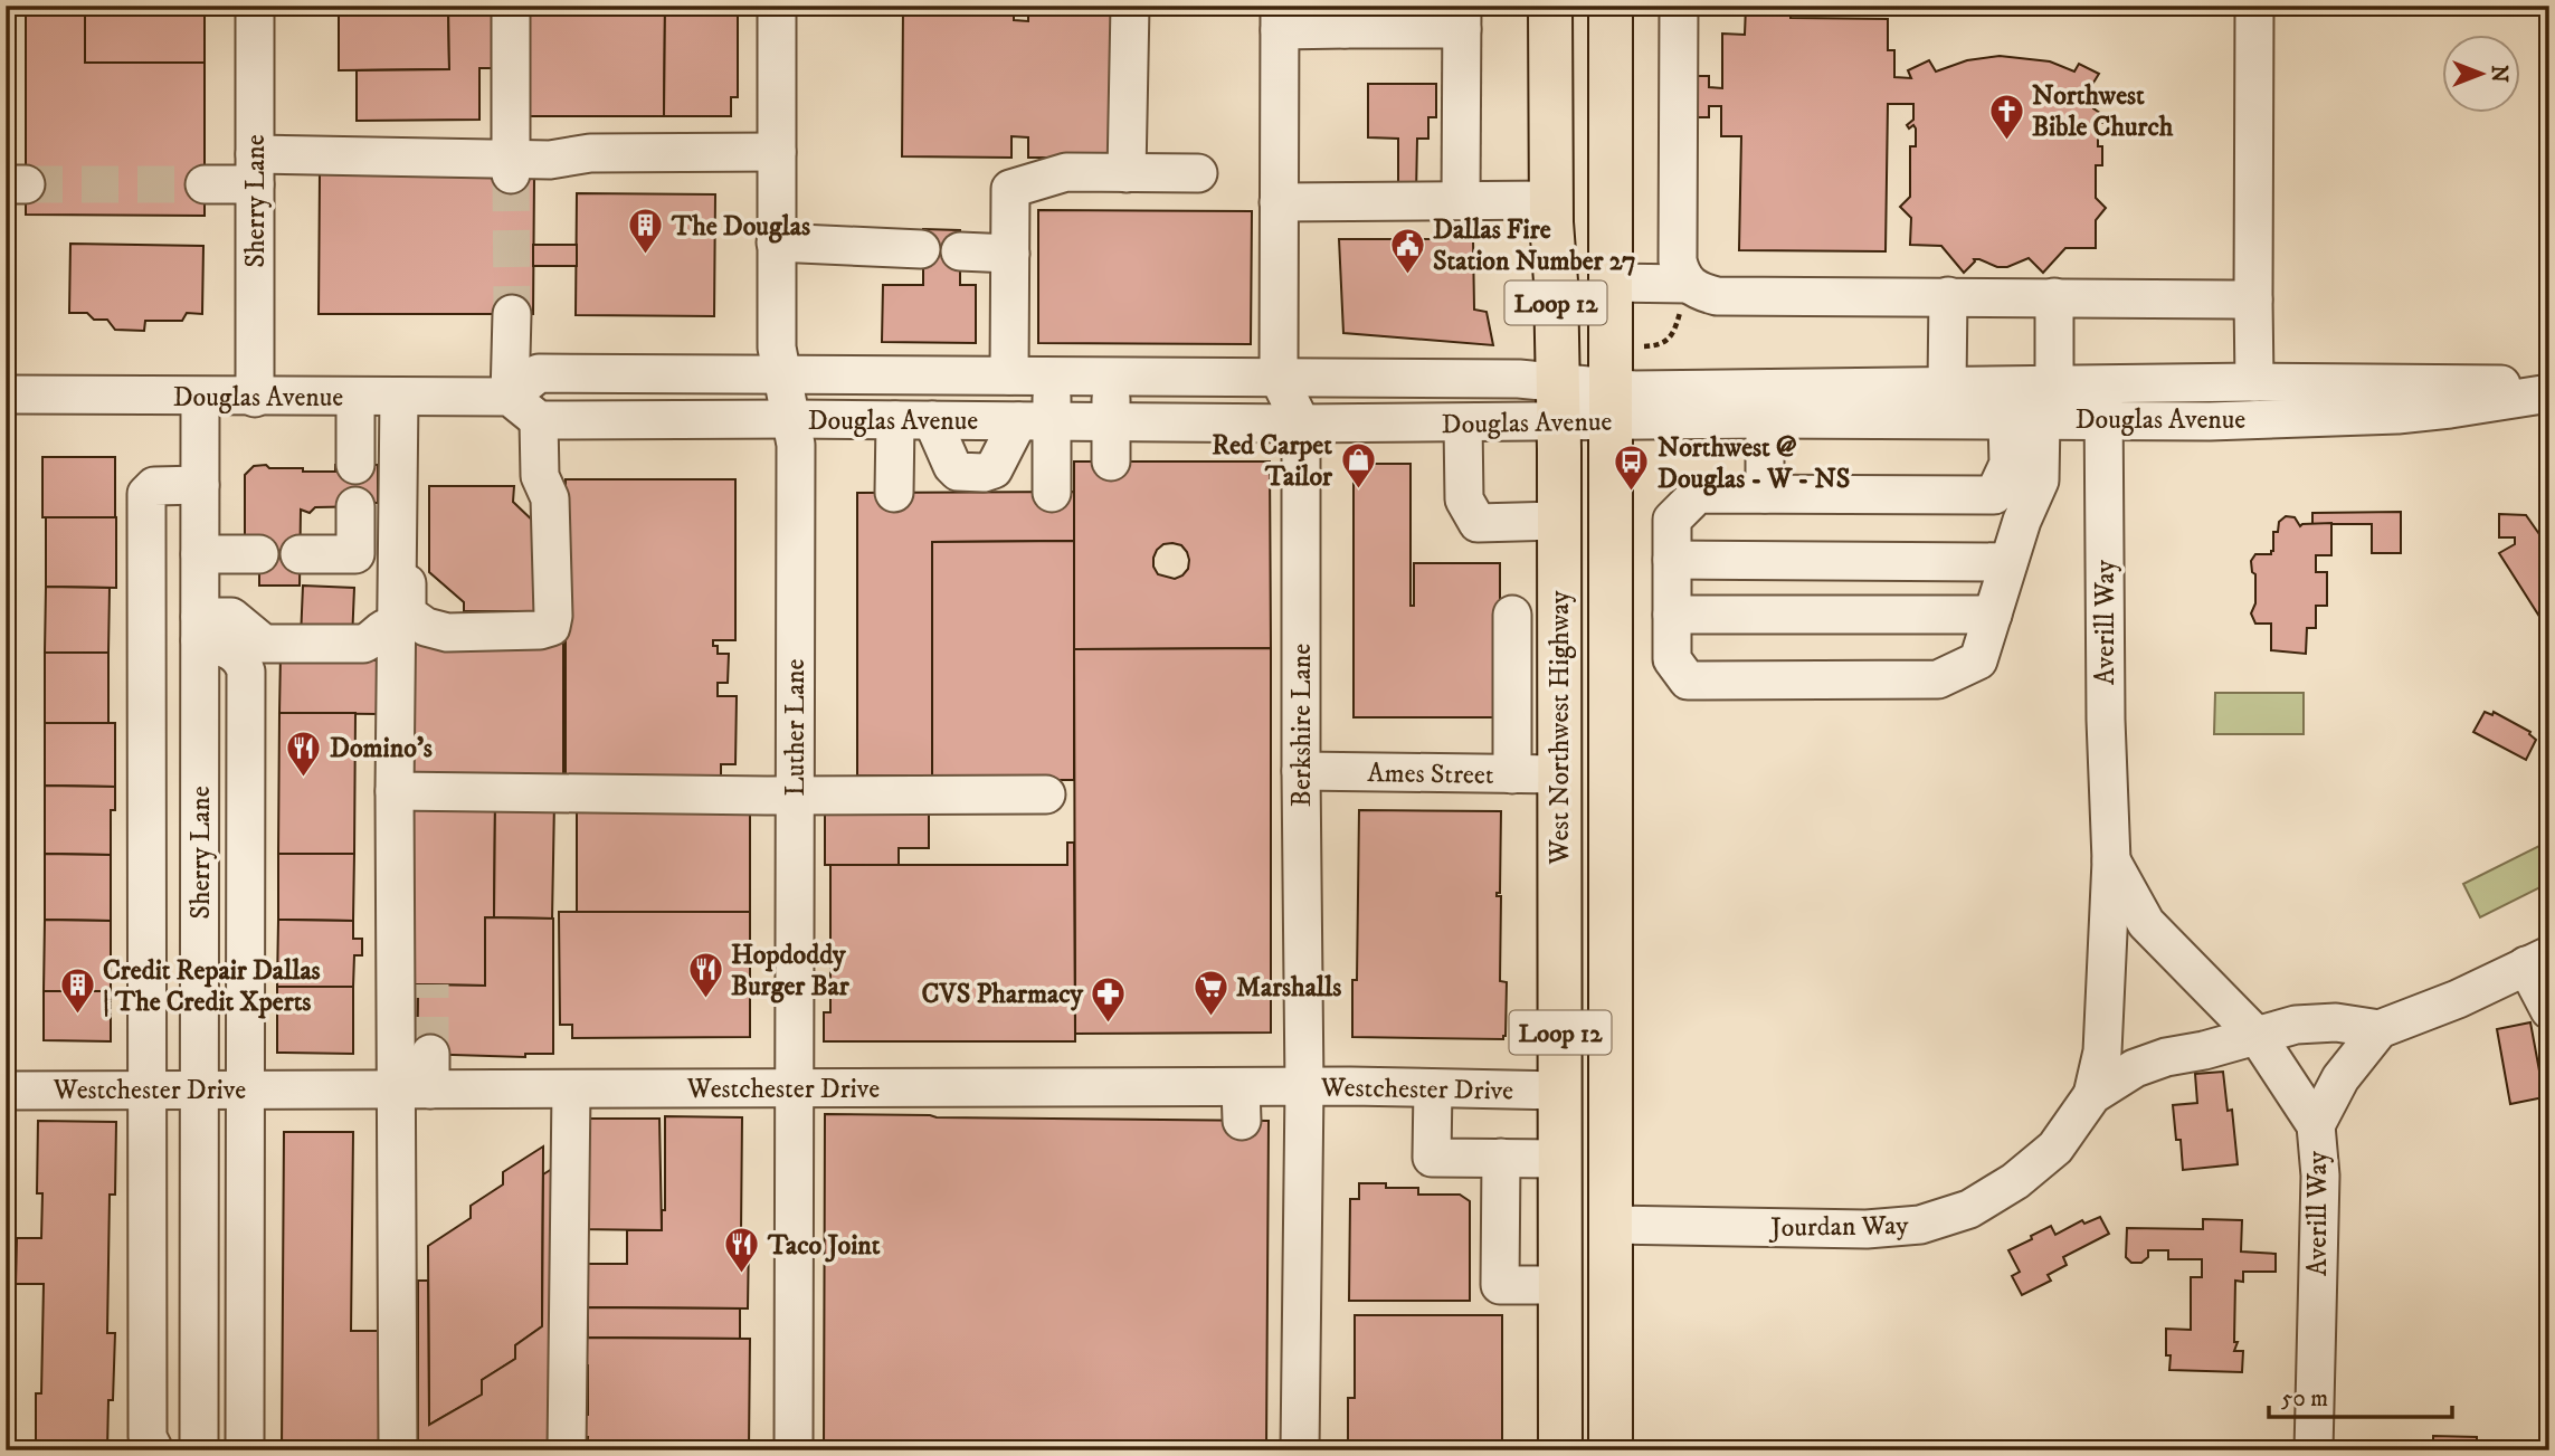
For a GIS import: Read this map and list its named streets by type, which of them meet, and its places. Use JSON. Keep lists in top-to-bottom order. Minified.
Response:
{"streets":{"main road":["Loop 12","West Northwest Highway"],"street":["Sherry Lane","Douglas Avenue","Averill Way","Berkshire Lane","Luther Lane","Ames Street","Westchester Drive","Jourdan Way"]},"crossings":[["Sherry Lane","Douglas Avenue"],["Sherry Lane","Westchester Drive"],["Douglas Avenue","Averill Way"],["Douglas Avenue","Berkshire Lane"],["Douglas Avenue","Luther Lane"],["Douglas Avenue","West Northwest Highway"],["Averill Way","Jourdan Way"],["Berkshire Lane","Ames Street"],["Berkshire Lane","Westchester Drive"],["Luther Lane","Westchester Drive"],["West Northwest Highway","Ames Street"],["West Northwest Highway","Westchester Drive"],["West Northwest Highway","Jourdan Way"]],"places":{"church":["Northwest Bible Church"],"building":["The Douglas","Credit Repair Dallas | The Credit Xperts"],"public building":["Dallas Fire Station Number 27"],"shop":["Red Carpet Tailor"],"bus stop":["Northwest @ Douglas - W - NS"],"restaurant":["Domino's","Hopdoddy Burger Bar","Taco Joint"],"supermarket":["Marshalls"],"pharmacy":["CVS Pharmacy"]},"scale_bar":"50 m","north":"right"}
